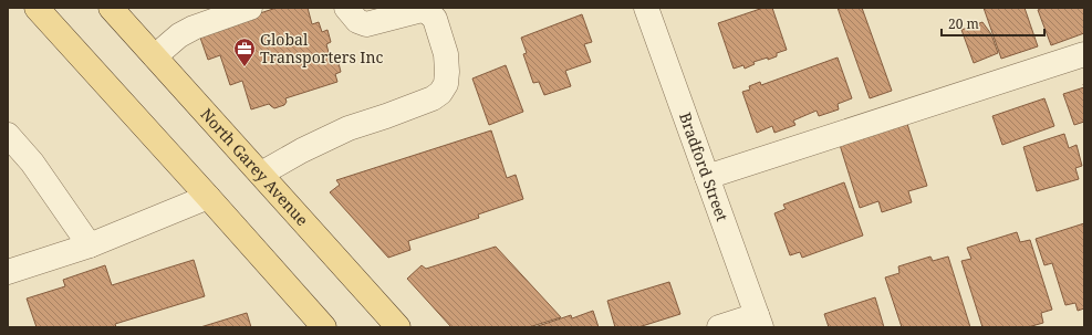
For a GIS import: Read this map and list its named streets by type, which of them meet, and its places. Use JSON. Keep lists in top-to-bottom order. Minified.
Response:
{"streets":{"main road":["North Garey Avenue"],"street":["Bradford Street"]},"places":{"office":["Global Transporters Inc"]},"scale_bar":"20 m"}
